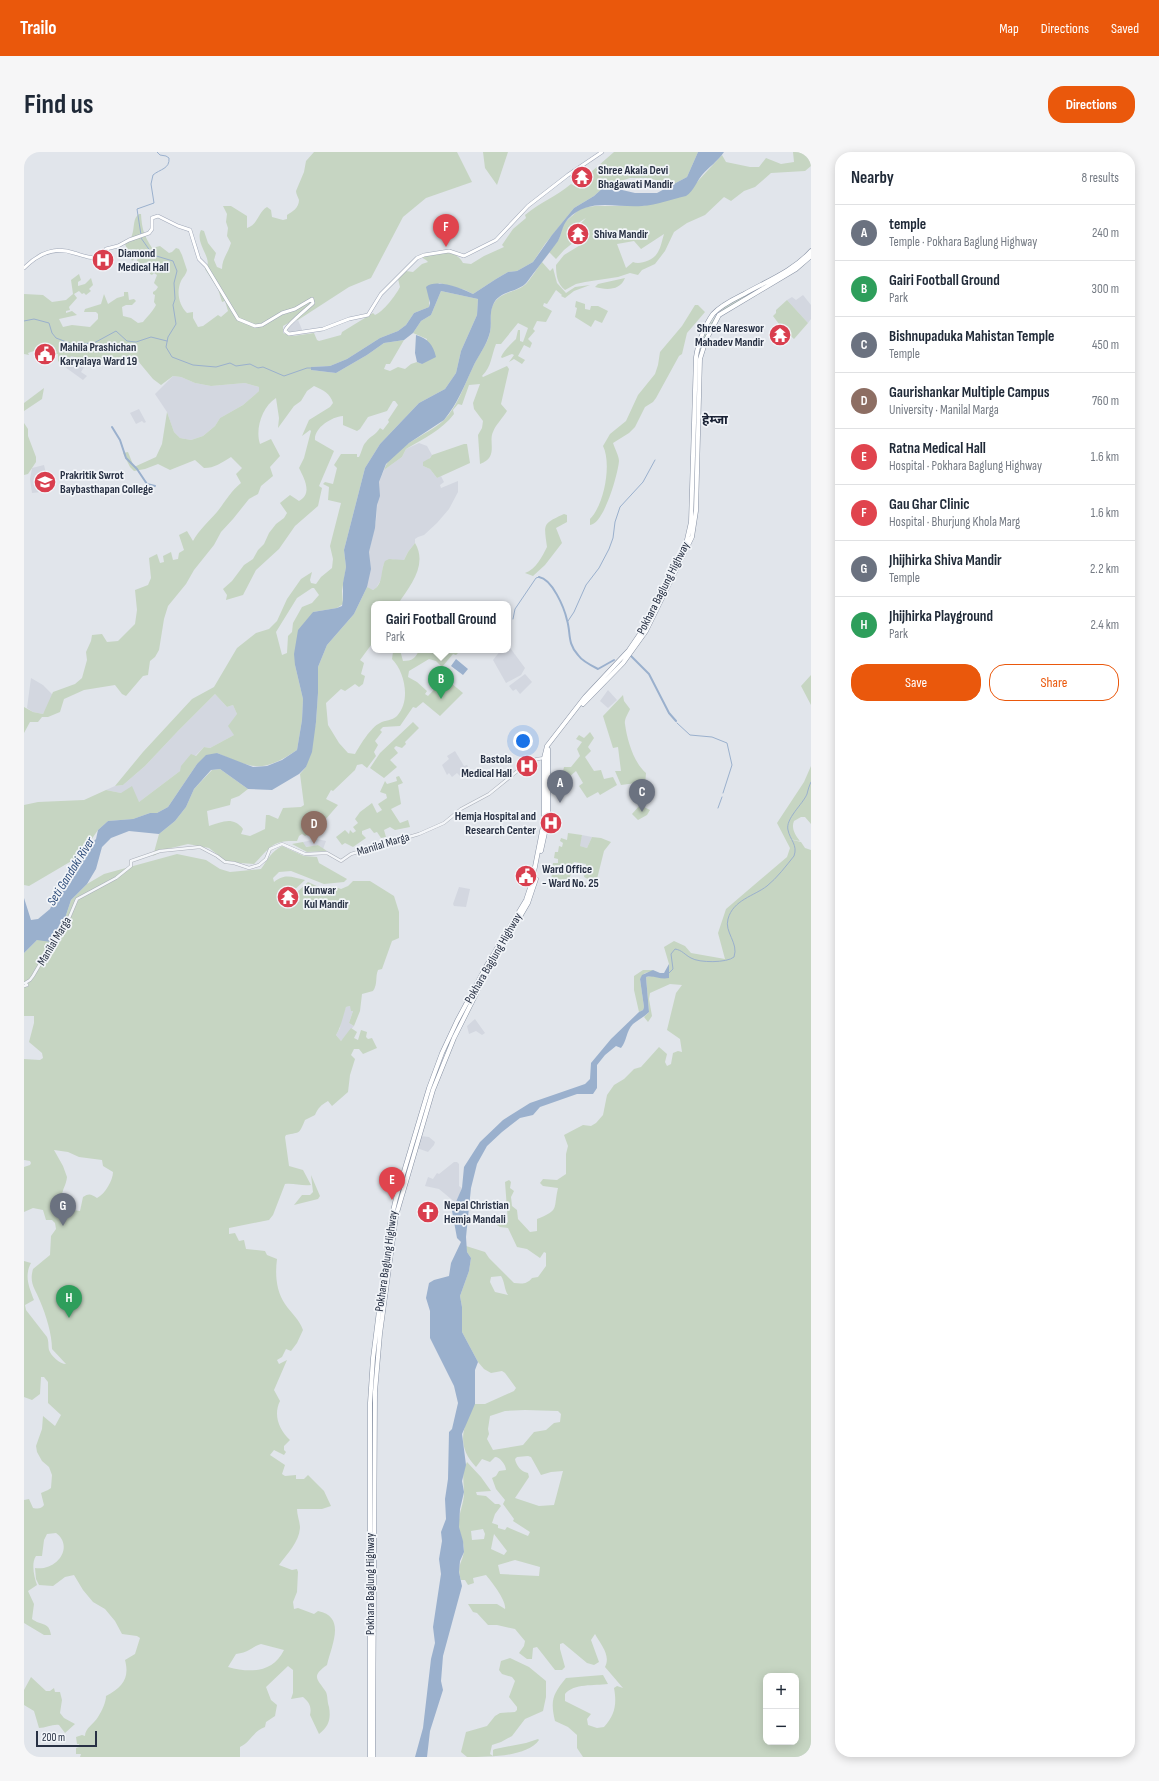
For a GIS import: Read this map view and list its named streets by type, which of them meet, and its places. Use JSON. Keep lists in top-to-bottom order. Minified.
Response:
{"streets":{"highway":["Pokhara Baglung Highway"],"street":["Manilal Marga"]},"crossings":[["Pokhara Baglung Highway","Manilal Marga"]],"districts":["हेम्जा"],"water":["Seti Gandaki River"],"places":{"temple":["Shree Akala Devi Bhagawati Mandir","Shiva Mandir","Shree Nareswor Mahadev Mandir","Kunwar Kul Mandir"],"hospital":["Diamond Medical Hall","Bastola Medical Hall","Hemja Hospital and Research Center"],"public building":["Mahila Prashichan Karyalaya Ward 19","Ward Office - Ward No. 25"],"school or university":["Prakritik Swrot Baybasthapan College"],"church":["Nepal Christian Hemja Mandali"]},"scale_bar":"200 m","page":{"header":"Trailo","nav":["Map","Directions","Saved"],"buttons":["Directions",["Save","Share"]],"title":"Find us","heading":["Nearby","8 results"],"list":[{"mark":"A","name":"temple","note":"Temple · Pokhara Baglung Highway","value":"240 m"},{"mark":"B","name":"Gairi Football Ground","note":"Park","value":"300 m"},{"mark":"C","name":"Bishnupaduka Mahistan Temple","note":"Temple","value":"450 m"},{"mark":"D","name":"Gaurishankar Multiple Campus","note":"University · Manilal Marga","value":"760 m"},{"mark":"E","name":"Ratna Medical Hall","note":"Hospital · Pokhara Baglung Highway","value":"1.6 km"},{"mark":"F","name":"Gau Ghar Clinic","note":"Hospital · Bhurjung Khola Marg","value":"1.6 km"},{"mark":"G","name":"Jhijhirka Shiva Mandir","note":"Temple","value":"2.2 km"},{"mark":"H","name":"Jhijhirka Playground","note":"Park","value":"2.4 km"}],"pins":["F","B","A","C","D","E","G","H"],"popup":["Gairi Football Ground","Park"],"map_buttons":["+","−"],"scale":"200 m"}}
